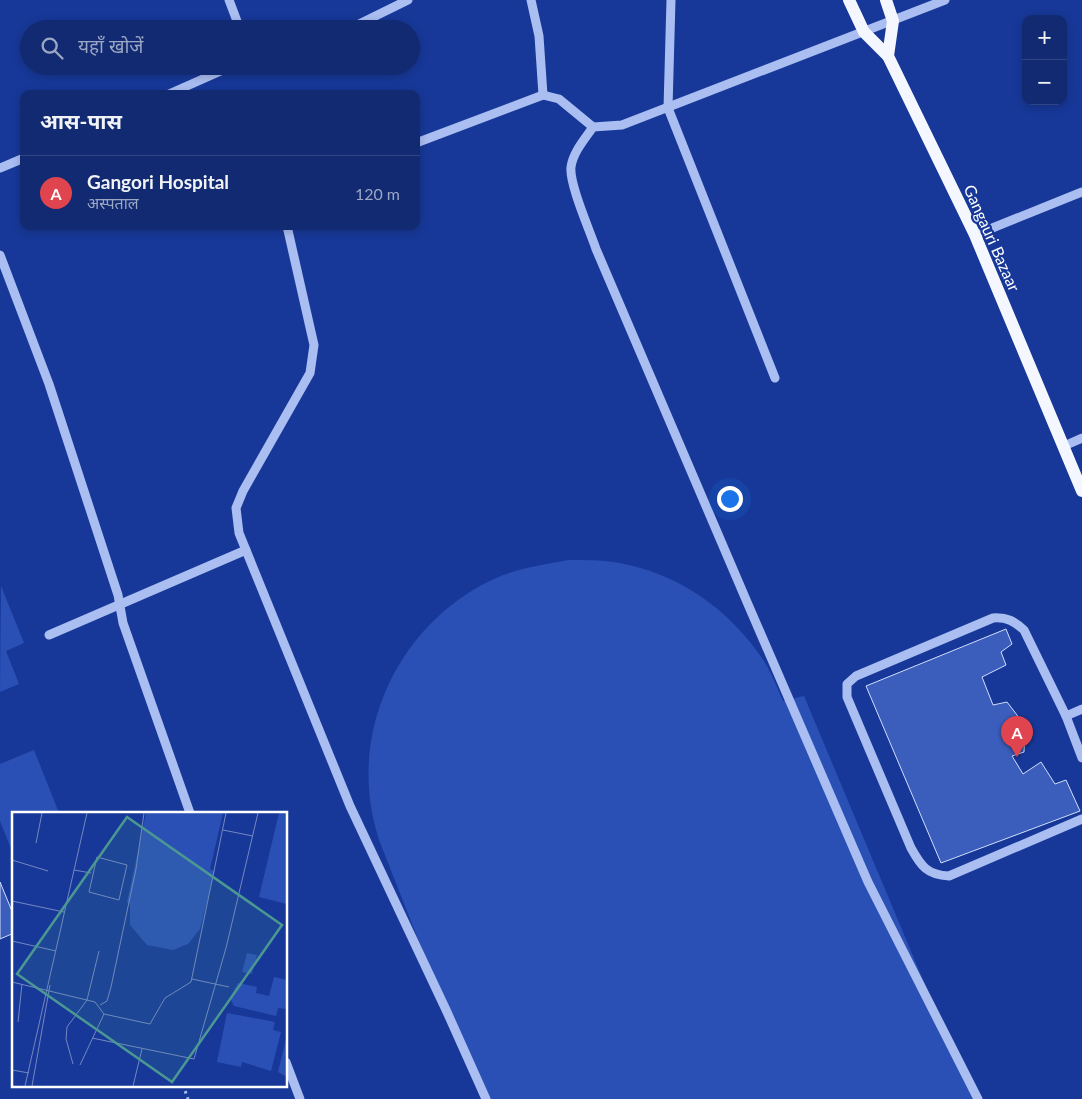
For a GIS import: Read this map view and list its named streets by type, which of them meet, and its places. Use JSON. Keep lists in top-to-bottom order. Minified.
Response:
{"streets":{"main road":["Gangauri Bazaar"]},"page":{"map_buttons":["+","−"],"search":"यहाँ खोजें","heading":"आस-पास","list":[{"mark":"A","name":"Gangori Hospital","note":"अस्पताल","value":"120 m"}],"pins":"A"}}
